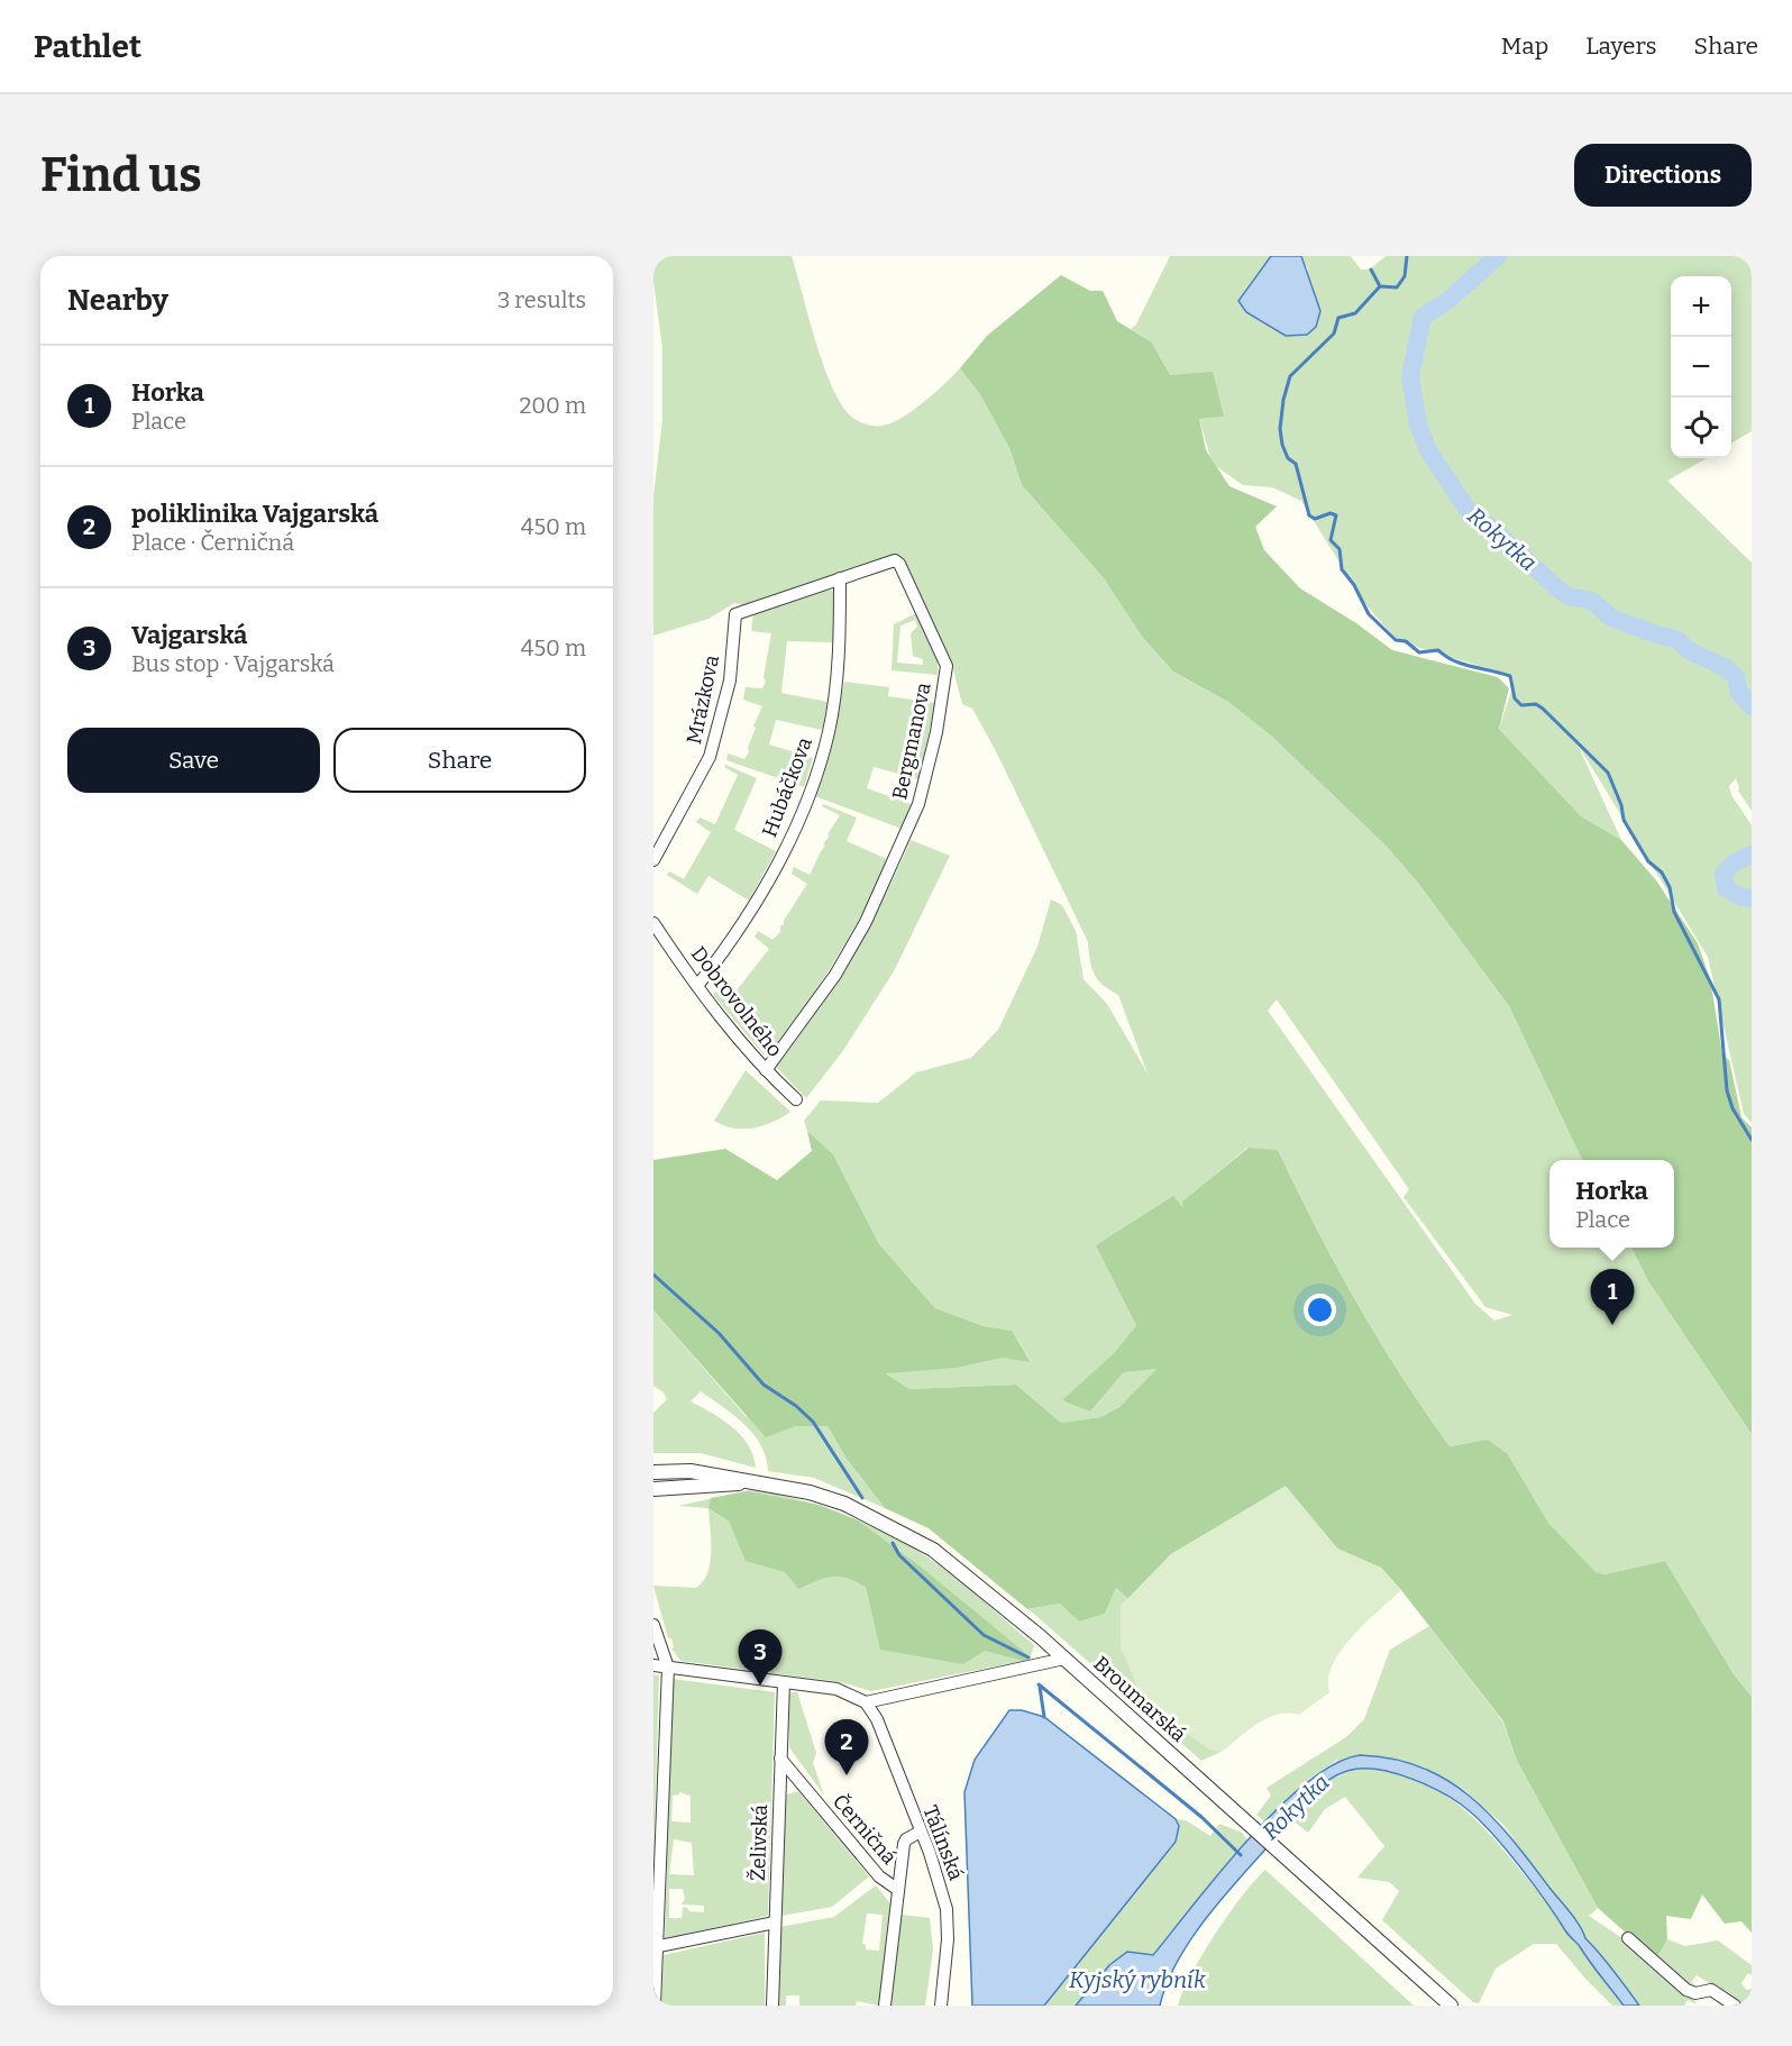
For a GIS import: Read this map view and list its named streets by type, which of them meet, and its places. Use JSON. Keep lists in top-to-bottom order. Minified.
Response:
{"streets":{"street":["Mrázkova","Bergmanova","Hubáčkova","Dobrovolného","Broumarská","Černičná","Želivská","Tálínská"]},"crossings":[["Mrázkova","Bergmanova"],["Bergmanova","Hubáčkova"],["Bergmanova","Dobrovolného"],["Hubáčkova","Dobrovolného"],["Černičná","Želivská"],["Černičná","Tálínská"]],"water":["Rokytka","Kyjský rybník"],"page":{"header":"Pathlet","nav":["Map","Layers","Share"],"buttons":["Directions",["Save","Share"]],"title":"Find us","heading":["Nearby","3 results"],"map_buttons":["+","−"],"list":[{"mark":"1","name":"Horka","note":"Place","value":"200 m"},{"mark":"2","name":"poliklinika Vajgarská","note":"Place · Černičná","value":"450 m"},{"mark":"3","name":"Vajgarská","note":"Bus stop · Vajgarská","value":"450 m"}],"popup":["Horka","Place"],"pins":["1","3","2"]}}
